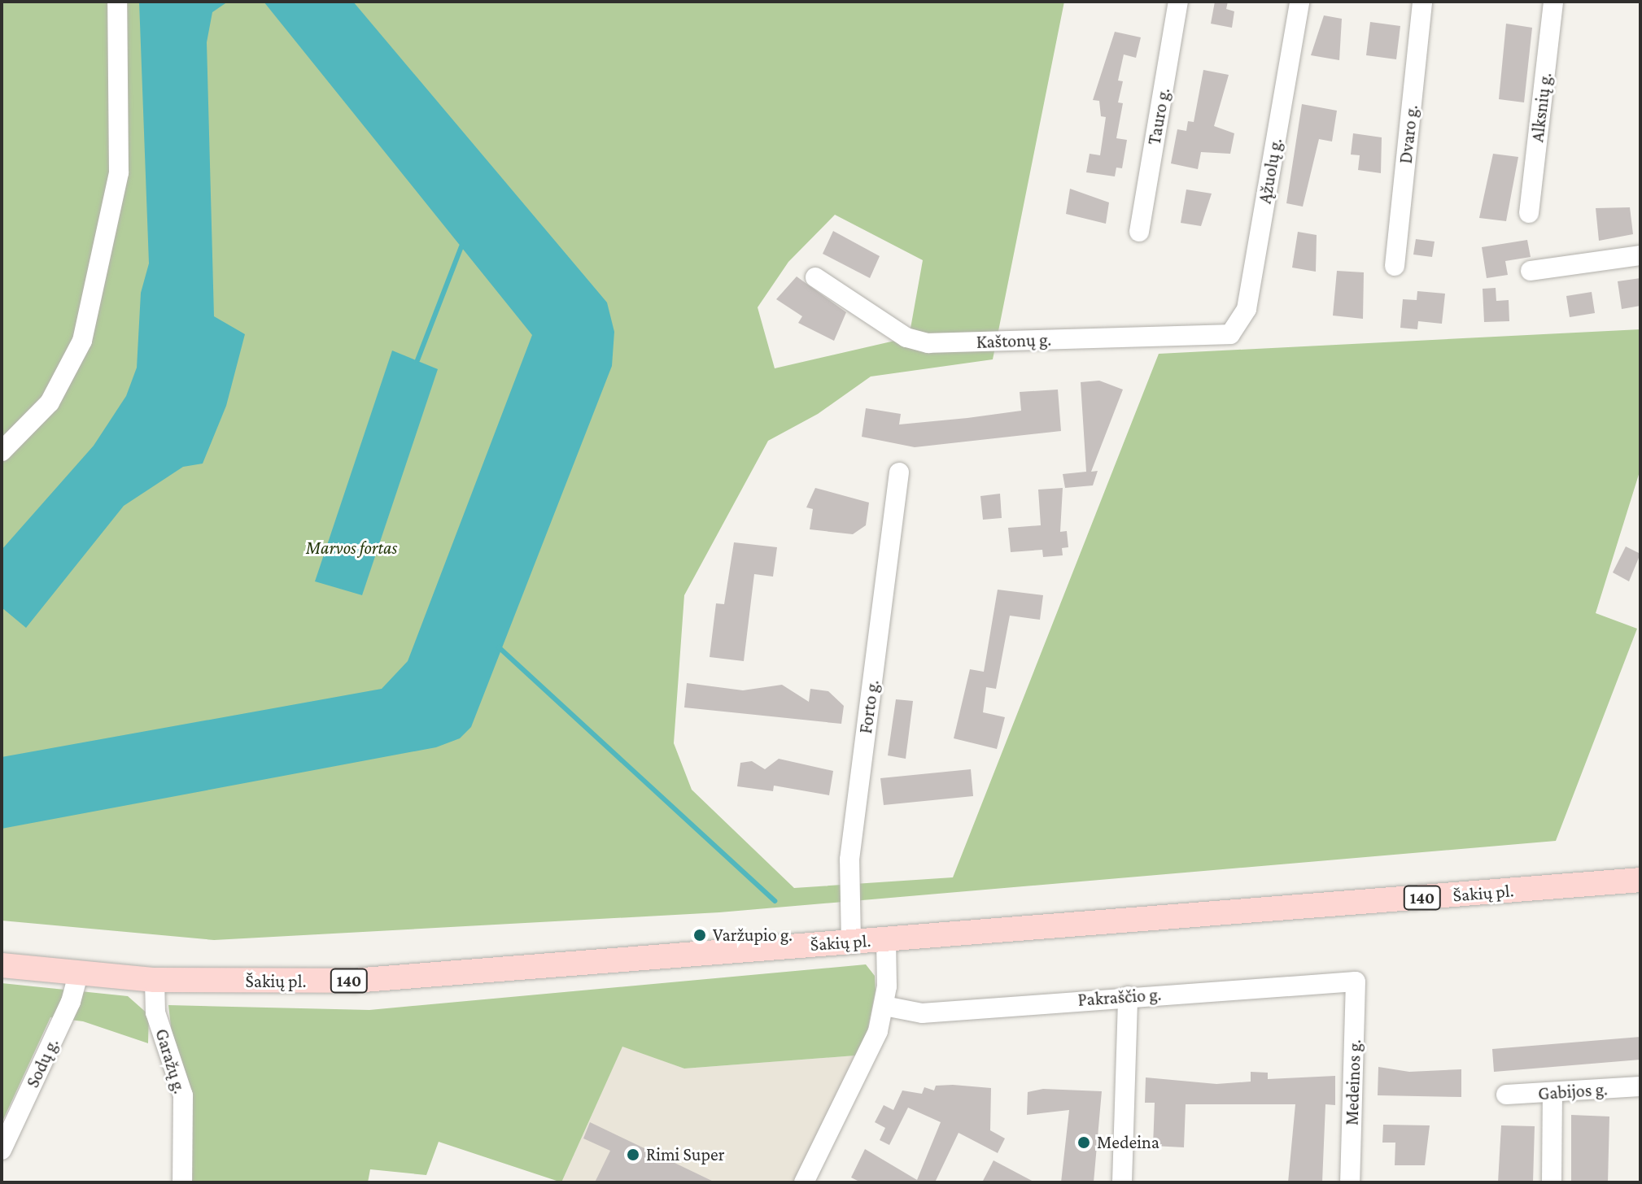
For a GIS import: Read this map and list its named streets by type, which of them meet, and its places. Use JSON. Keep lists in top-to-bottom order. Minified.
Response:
{"streets":{"main road":["Šakių pl.","140"],"street":["Alksnių g.","Tauro g.","Dvaro g.","Ąžuolų g.","Kaštonų g.","Forto g.","Pakraščio g.","Garažų g.","Sodų g.","Medeinos g.","Gabijos g."]},"crossings":[["Ąžuolų g.","Kaštonų g."],["Forto g.","Šakių pl."],["Šakių pl.","Garažų g."],["Šakių pl.","Sodų g."],["Pakraščio g.","Medeinos g."]],"parks":["Marvos fortas"],"places":["Varžupio g.","Medeina","Rimi Super"]}
